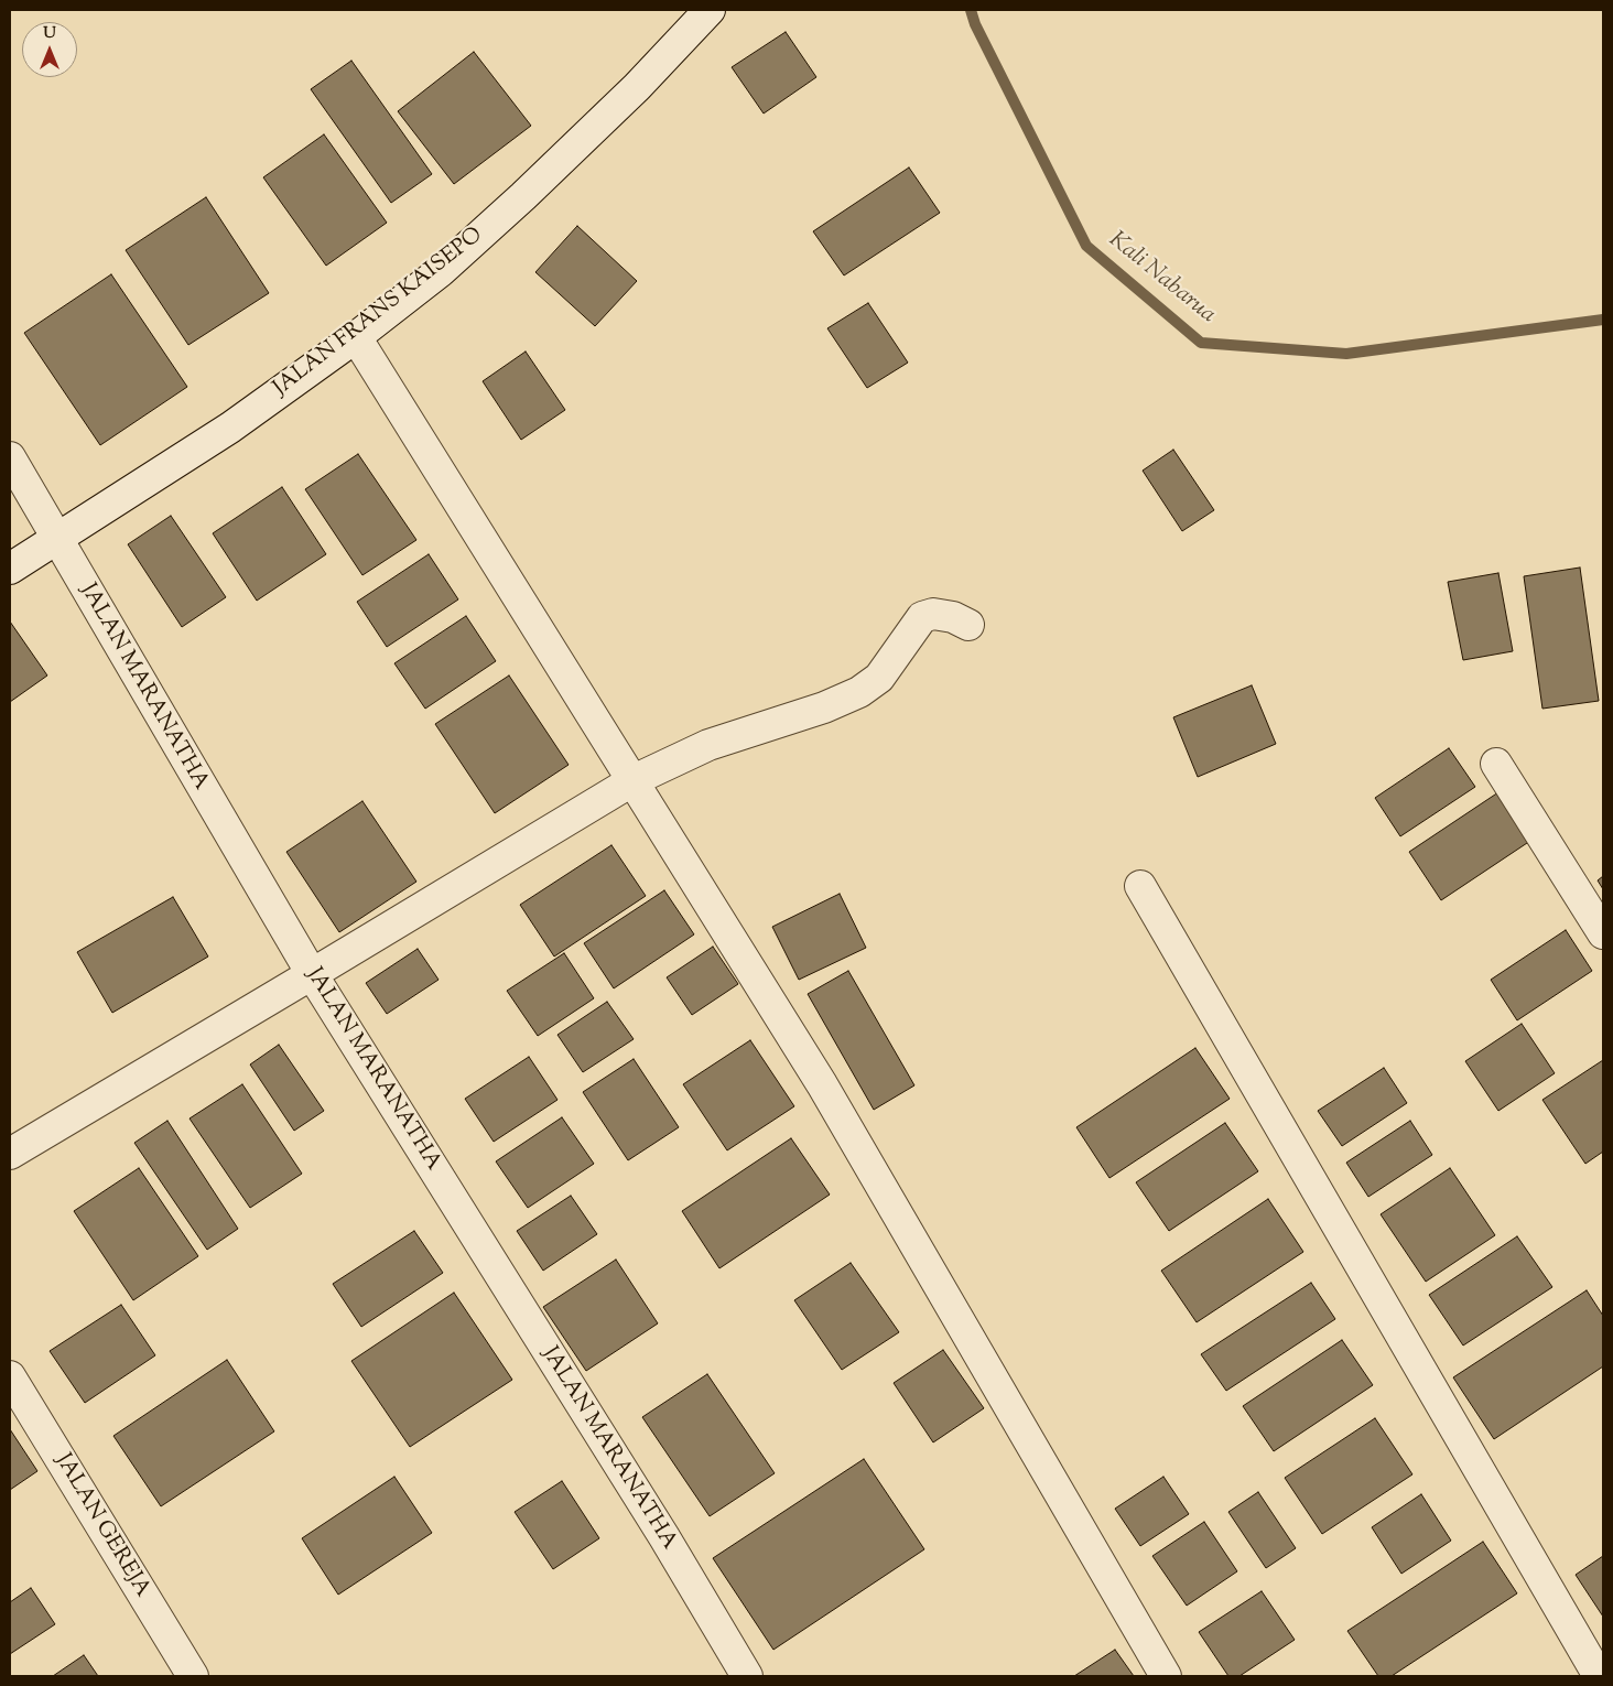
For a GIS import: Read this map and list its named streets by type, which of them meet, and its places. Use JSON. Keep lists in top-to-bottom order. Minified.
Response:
{"streets":{"street":["JALAN FRANS KAISEPO","JALAN MARANATHA","JALAN GEREJA"]},"crossings":[["JALAN FRANS KAISEPO","JALAN MARANATHA"]],"water":["Kali Nabarua"],"north":"top"}
